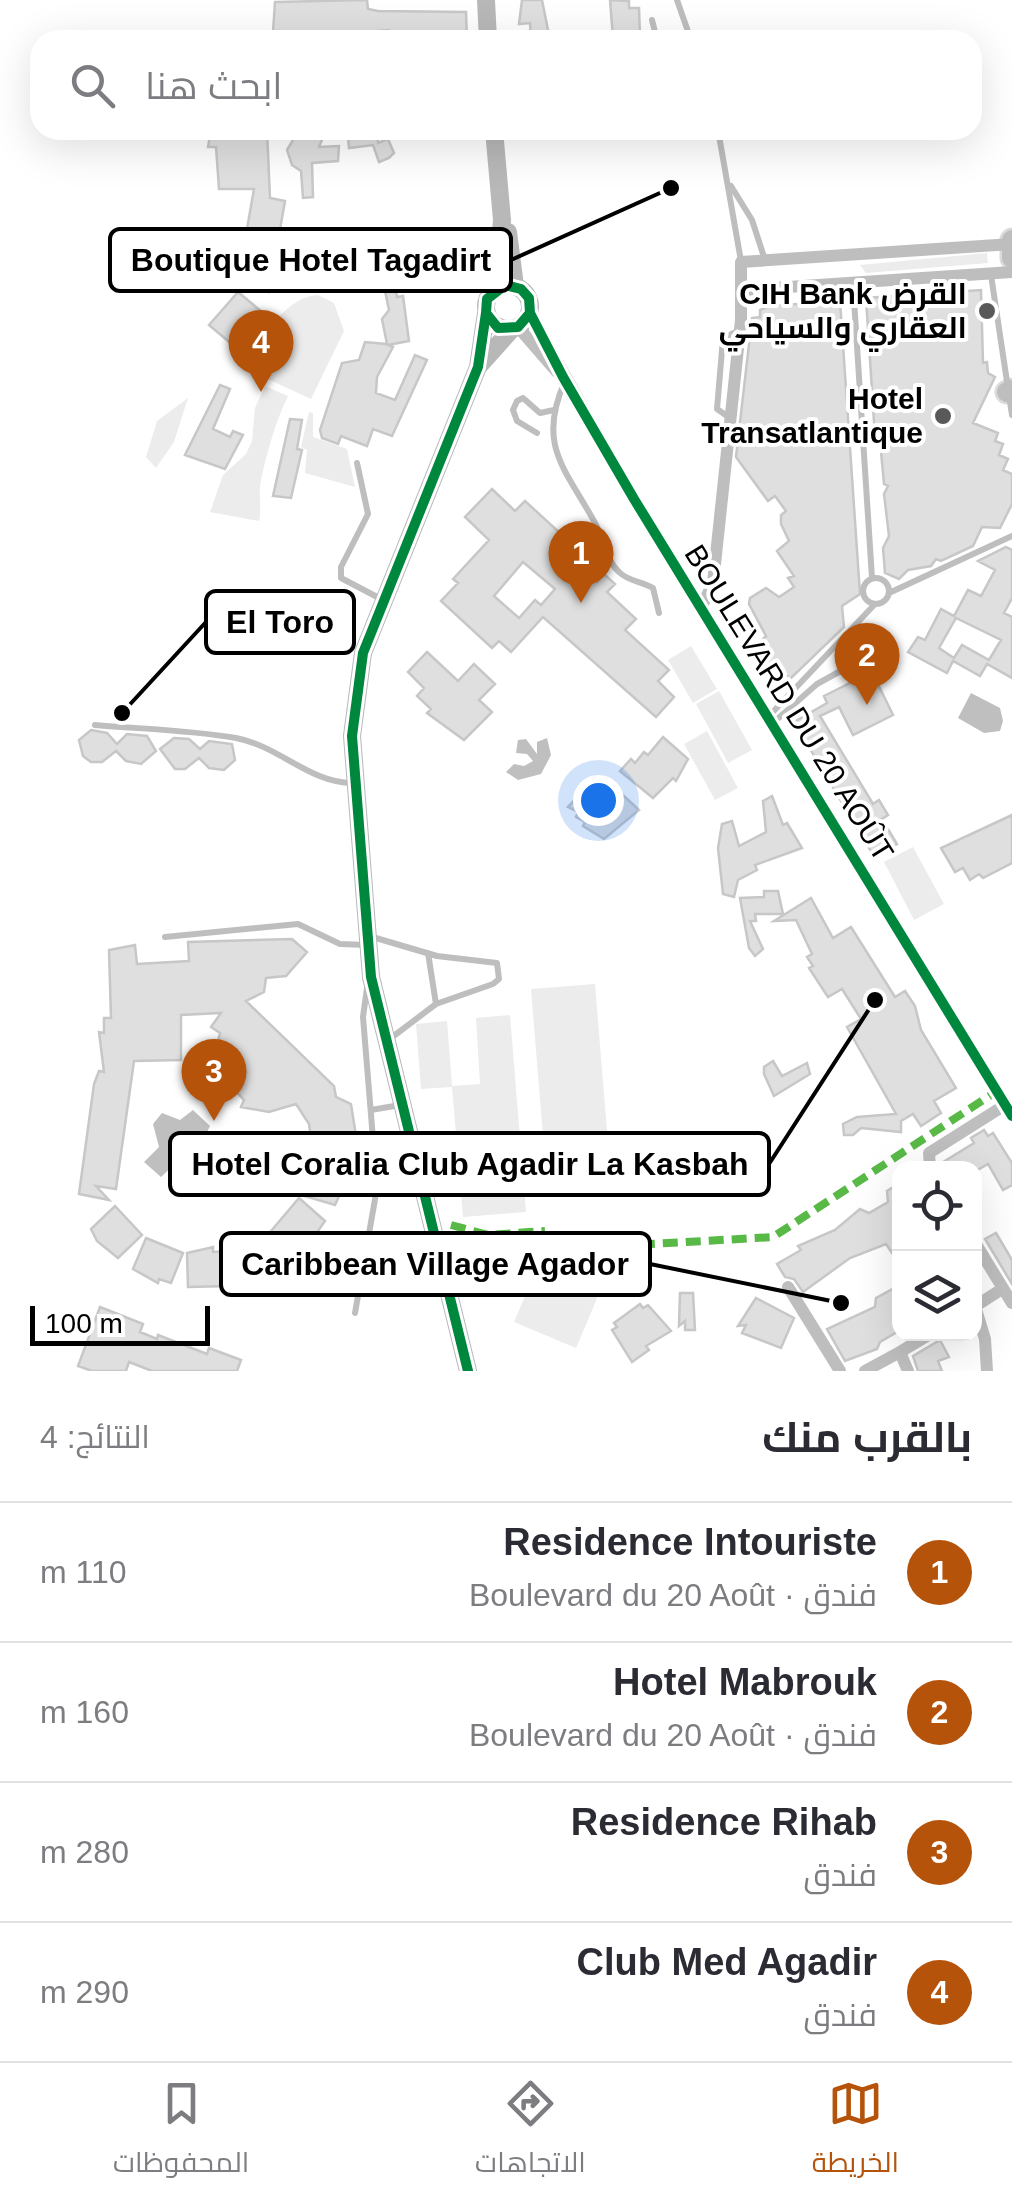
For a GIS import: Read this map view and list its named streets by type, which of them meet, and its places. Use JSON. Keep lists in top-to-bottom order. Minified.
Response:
{"streets":{"street":["BOULEVARD DU 20 AOÛT"]},"places":["Boutique Hotel Tagadirt","CIH Bank القرض العقاري والسياحي","Hotel Transatlantique","El Toro","Hotel Coralia Club Agadir La Kasbah","Caribbean Village Agador"],"scale_bar":"100 m","page":{"search":"ابحث هنا","pins":["4","1","2","3"],"scale":"100 m","heading":["بالقرب منك","النتائج: 4"],"list":[{"mark":"1","name":"Residence Intouriste","note":"فندق · Boulevard du 20 Août","value":"110 m"},{"mark":"2","name":"Hotel Mabrouk","note":"فندق · Boulevard du 20 Août","value":"160 m"},{"mark":"3","name":"Residence Rihab","note":"فندق","value":"280 m"},{"mark":"4","name":"Club Med Agadir","note":"فندق","value":"290 m"}],"nav":["الخريطة","الاتجاهات","المحفوظات"]}}
